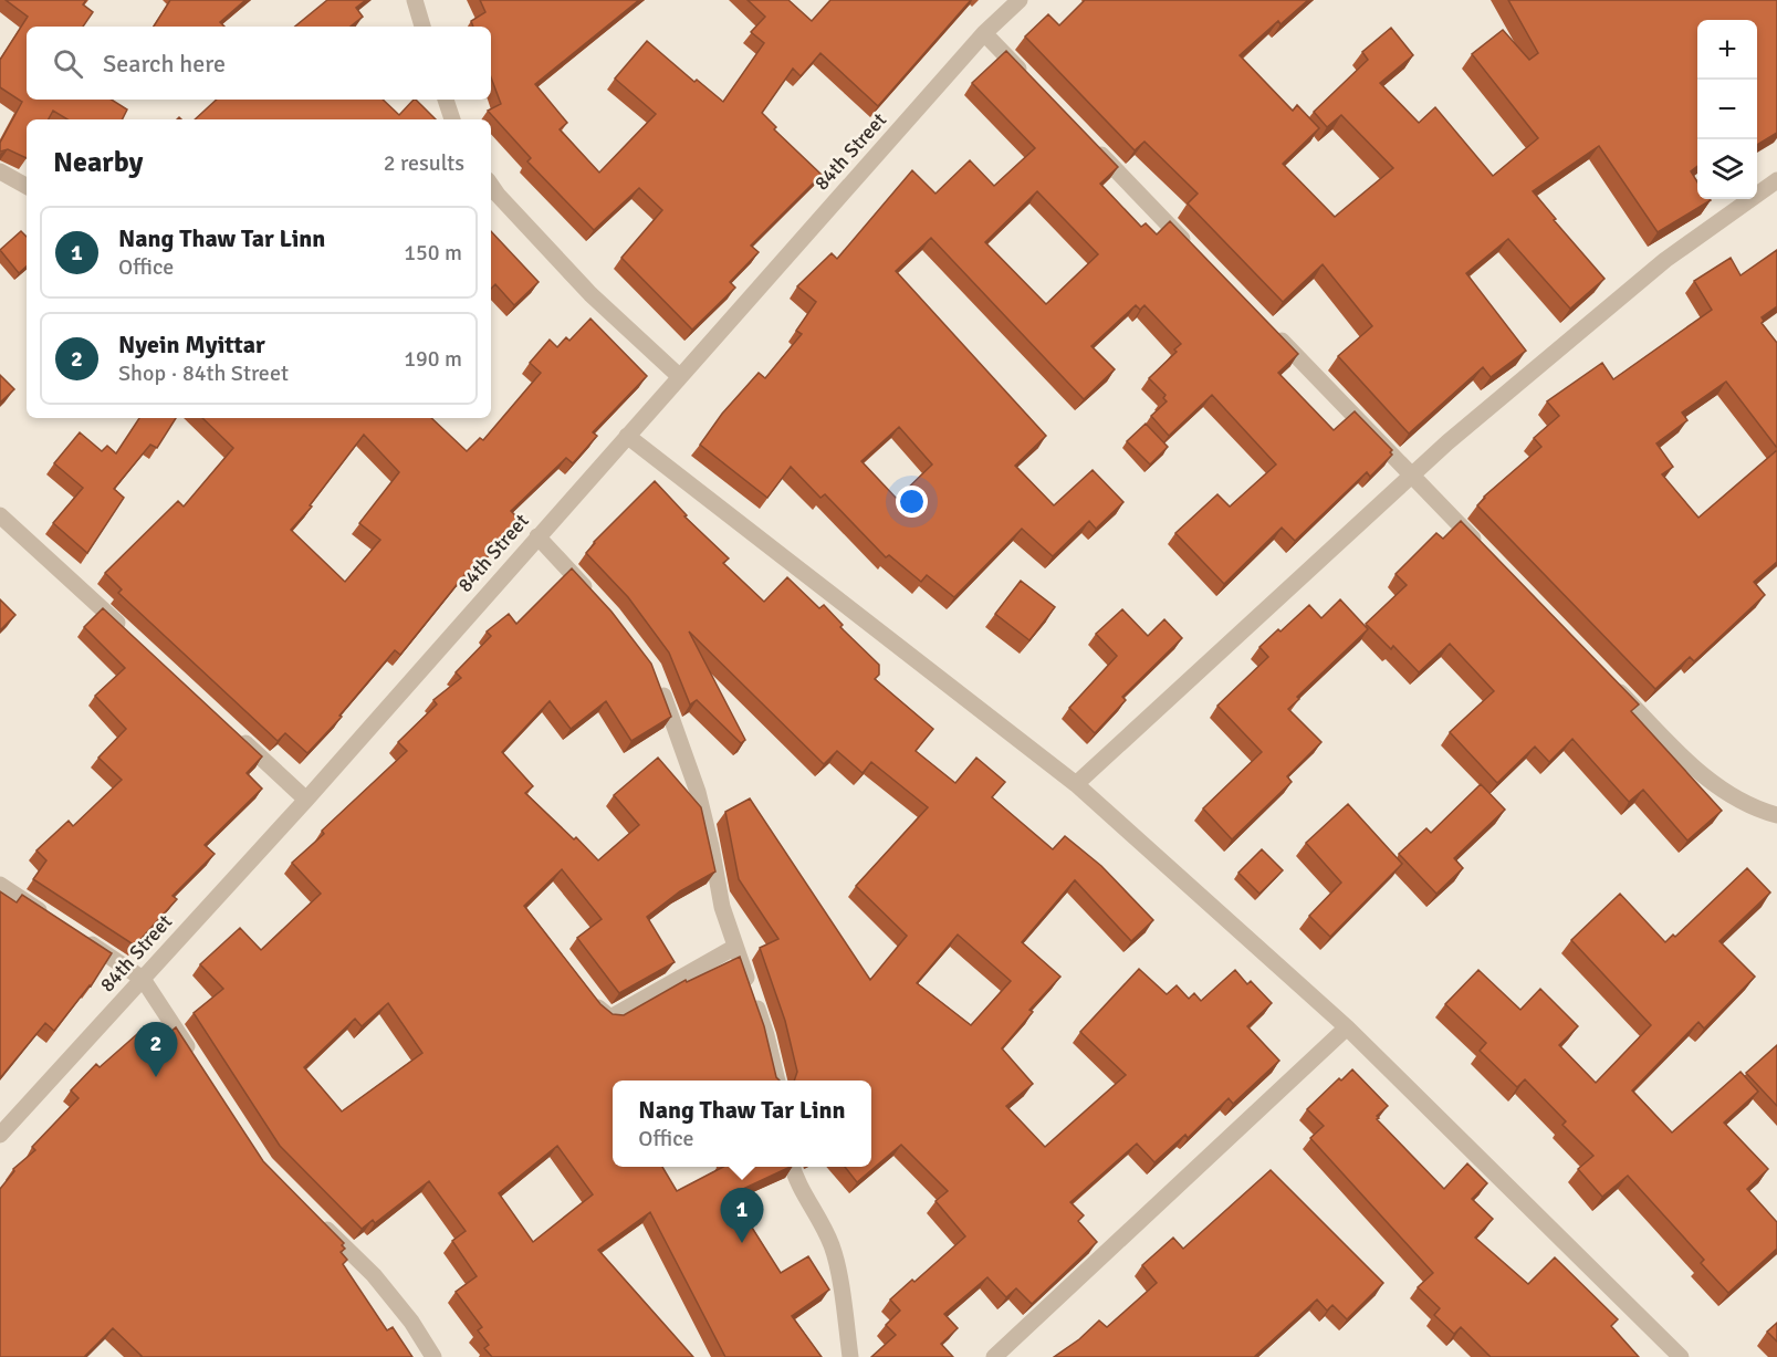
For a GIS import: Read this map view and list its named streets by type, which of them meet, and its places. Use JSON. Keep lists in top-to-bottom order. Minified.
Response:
{"streets":{"street":["84th Street"]},"page":{"map_buttons":["+","−"],"search":"Search here","heading":["Nearby","2 results"],"list":[{"mark":"1","name":"Nang Thaw Tar Linn","note":"Office","value":"150 m"},{"mark":"2","name":"Nyein Myittar","note":"Shop · 84th Street","value":"190 m"}],"pins":["2","1"],"popup":["Nang Thaw Tar Linn","Office"]}}
